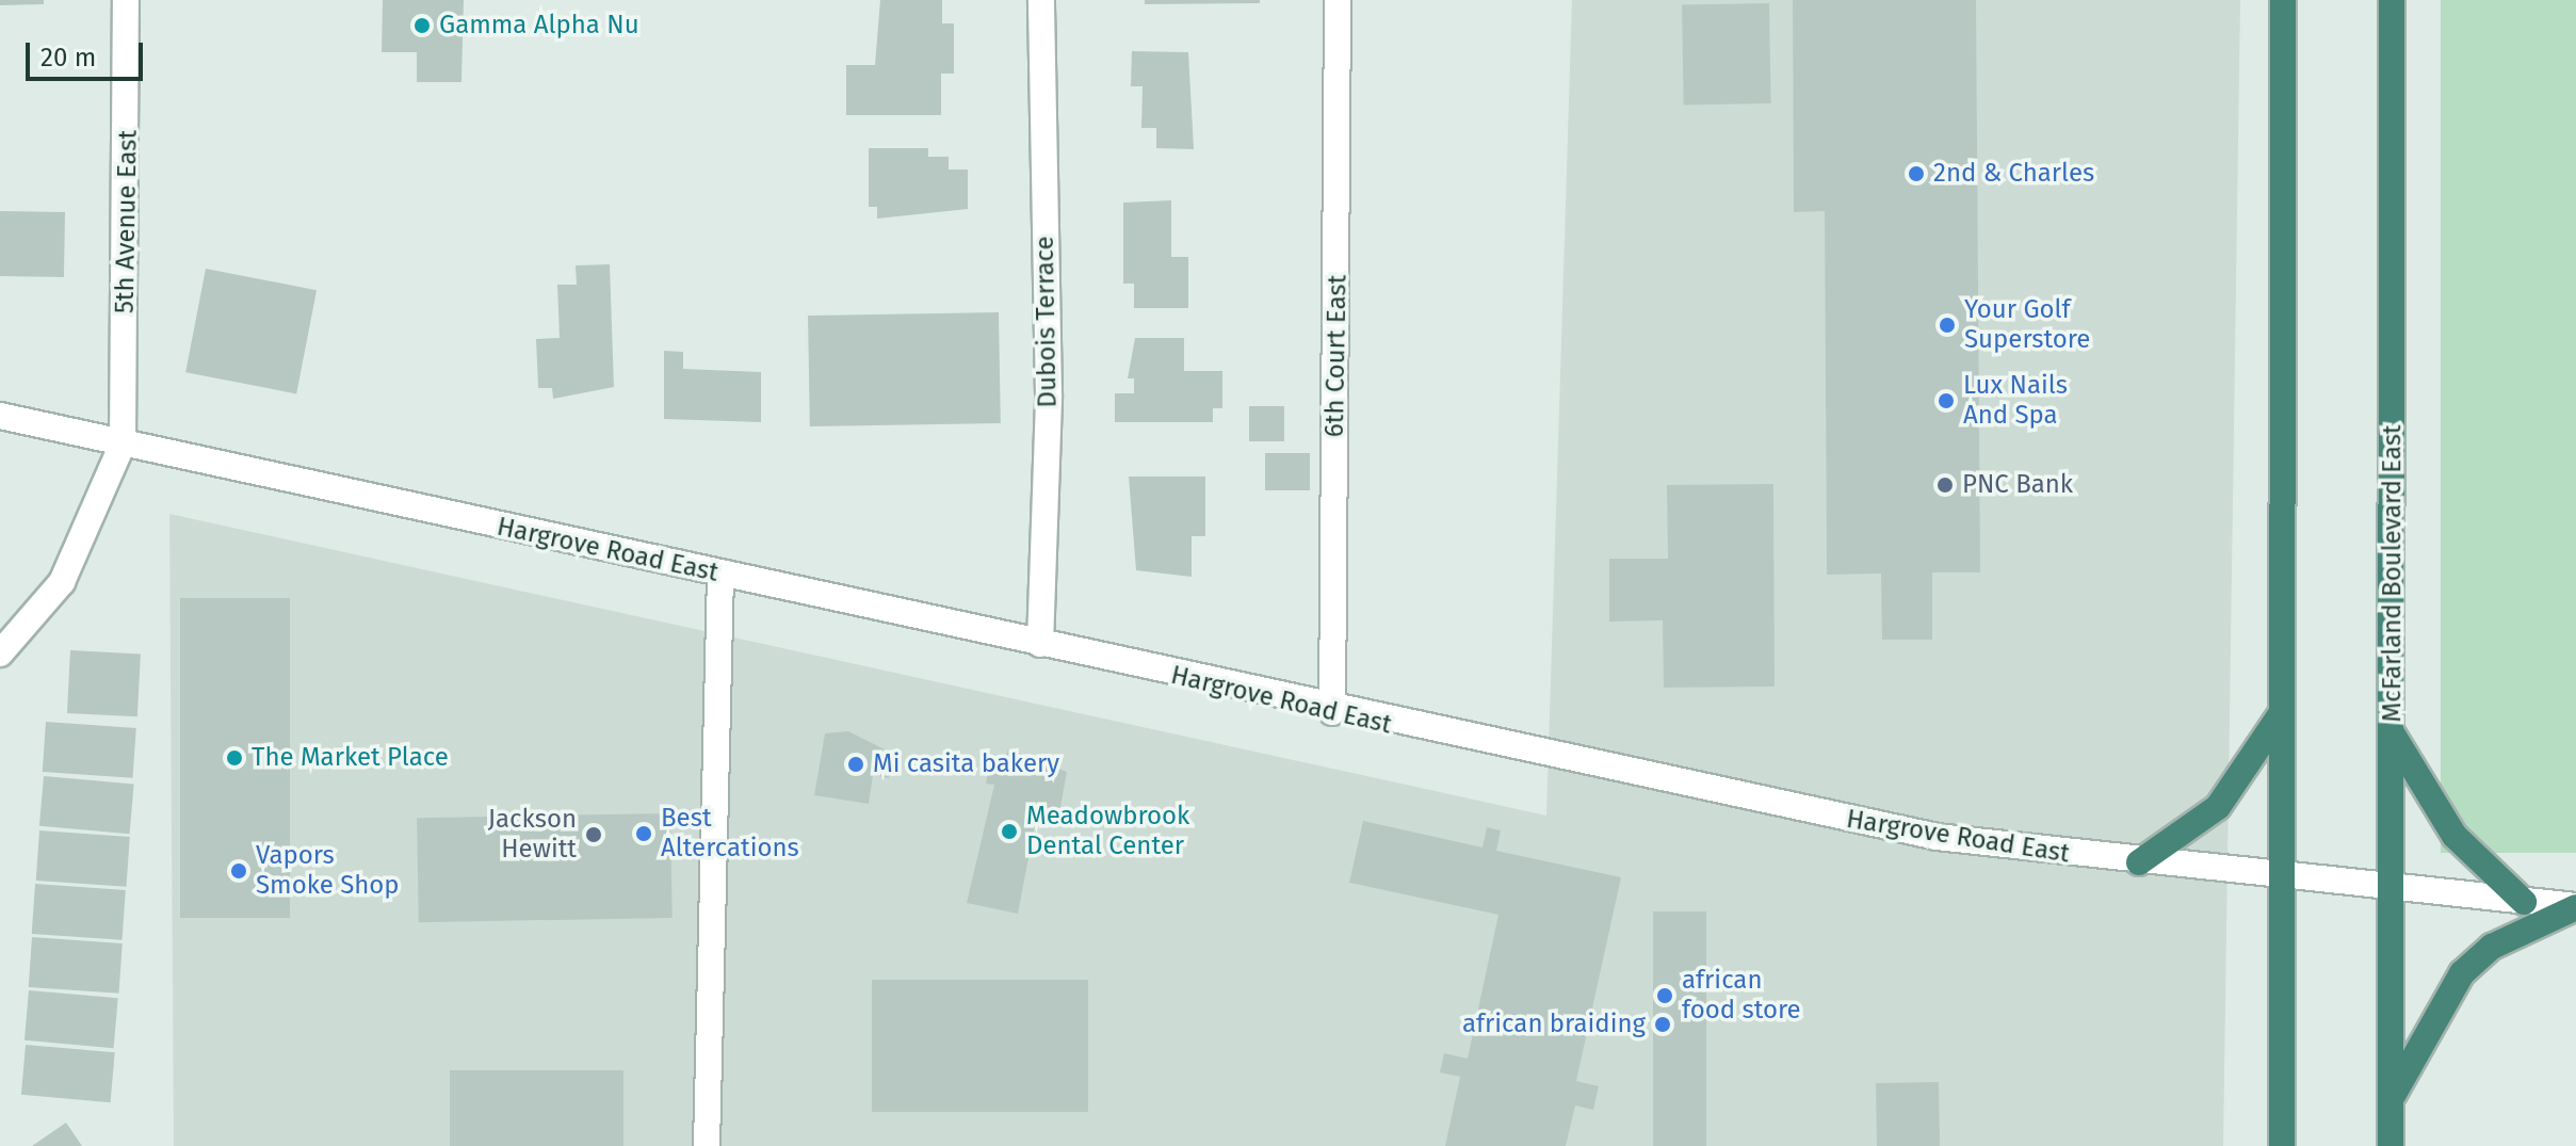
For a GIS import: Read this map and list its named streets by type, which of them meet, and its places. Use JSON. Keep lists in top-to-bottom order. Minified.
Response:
{"streets":{"highway":["McFarland Boulevard East"],"main road":["5th Avenue East","Dubois Terrace","6th Court East","Hargrove Road East"]},"crossings":[["5th Avenue East","Hargrove Road East"],["Dubois Terrace","Hargrove Road East"],["6th Court East","Hargrove Road East"],["Hargrove Road East","McFarland Boulevard East"]],"places":["Gamma Alpha Nu","2nd & Charles","Your Golf Superstore","Lux Nails And Spa","PNC Bank","The Market Place","Mi casita bakery","Meadowbrook Dental Center","Best Altercations","Jackson Hewitt","Vapors Smoke Shop","african food store","african braiding"],"scale_bar":"20 m"}
